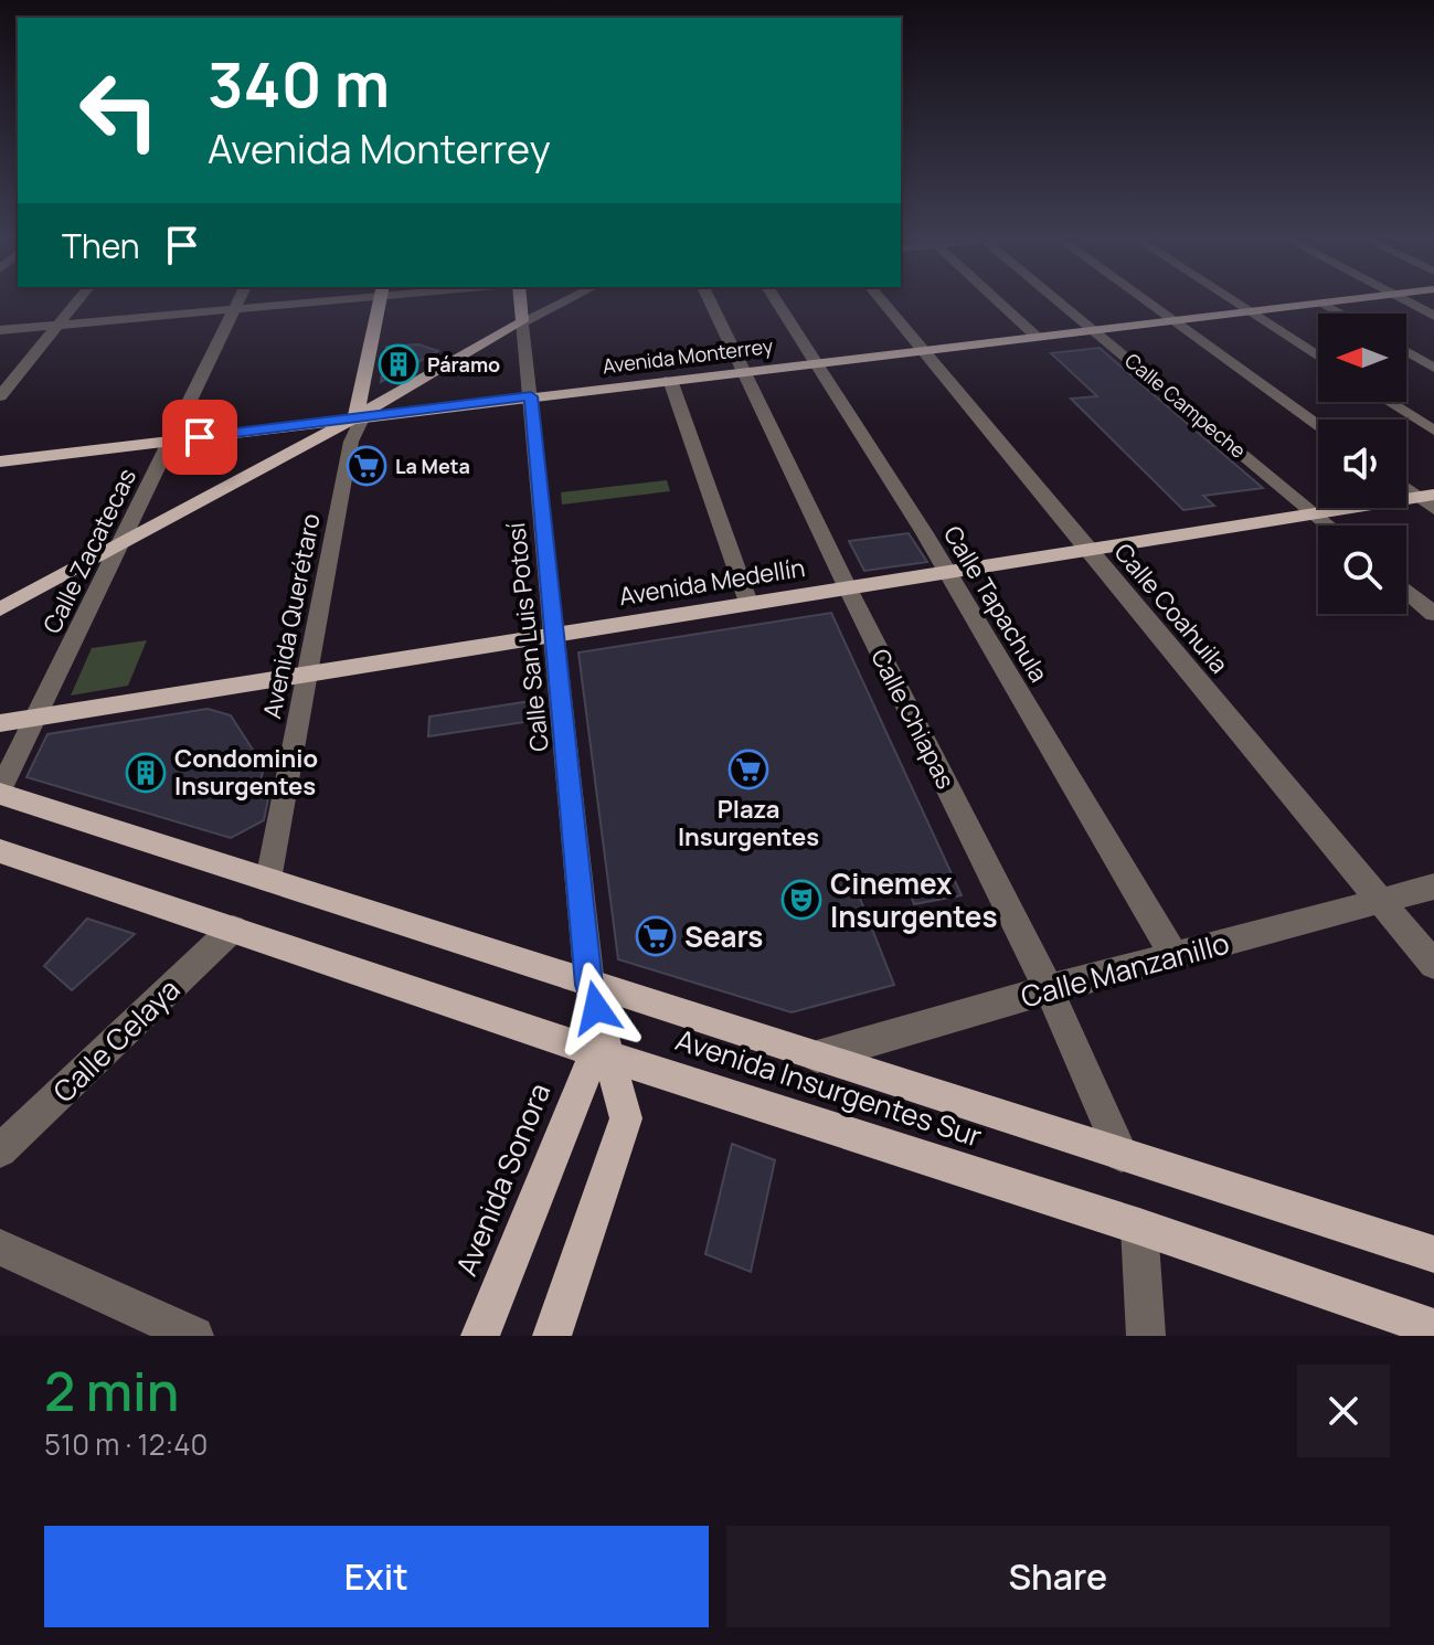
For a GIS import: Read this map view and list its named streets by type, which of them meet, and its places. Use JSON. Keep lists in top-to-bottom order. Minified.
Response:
{"streets":{"main road":["Avenida Monterrey","Avenida Medellín","Avenida Querétaro","Calle San Luis Potosí","Avenida Insurgentes Sur","Avenida Sonora"],"street":["Calle Campeche","Calle Zacatecas","Calle Tapachula","Calle Coahuila","Calle Chiapas","Calle Manzanillo","Calle Celaya"]},"crossings":[["Avenida Monterrey","Calle Campeche"],["Avenida Monterrey","Calle Zacatecas"],["Avenida Monterrey","Calle Tapachula"],["Avenida Monterrey","Calle Coahuila"],["Avenida Monterrey","Avenida Querétaro"],["Avenida Monterrey","Calle San Luis Potosí"],["Avenida Monterrey","Calle Chiapas"],["Calle Campeche","Avenida Medellín"],["Calle Zacatecas","Avenida Medellín"],["Calle Zacatecas","Avenida Insurgentes Sur"],["Avenida Medellín","Calle Tapachula"],["Avenida Medellín","Calle Coahuila"],["Avenida Medellín","Avenida Querétaro"],["Avenida Medellín","Calle San Luis Potosí"],["Avenida Medellín","Calle Chiapas"],["Calle Tapachula","Calle Manzanillo"],["Calle Coahuila","Calle Manzanillo"],["Avenida Querétaro","Avenida Insurgentes Sur"],["Calle San Luis Potosí","Avenida Insurgentes Sur"],["Calle Chiapas","Calle Manzanillo"],["Calle Chiapas","Avenida Insurgentes Sur"],["Calle Manzanillo","Avenida Insurgentes Sur"],["Calle Celaya","Avenida Insurgentes Sur"],["Avenida Insurgentes Sur","Avenida Sonora"]],"places":{"building":["Páramo","Condominio Insurgentes"],"supermarket":["La Meta","Plaza Insurgentes","Sears"],"theatre":["Cinemex Insurgentes"]},"north":"left","page":{"turn":["340 m","Avenida Monterrey"],"then":"Then","heading":["2 min","510 m · 12:40"],"buttons":["Exit","Share"]}}
